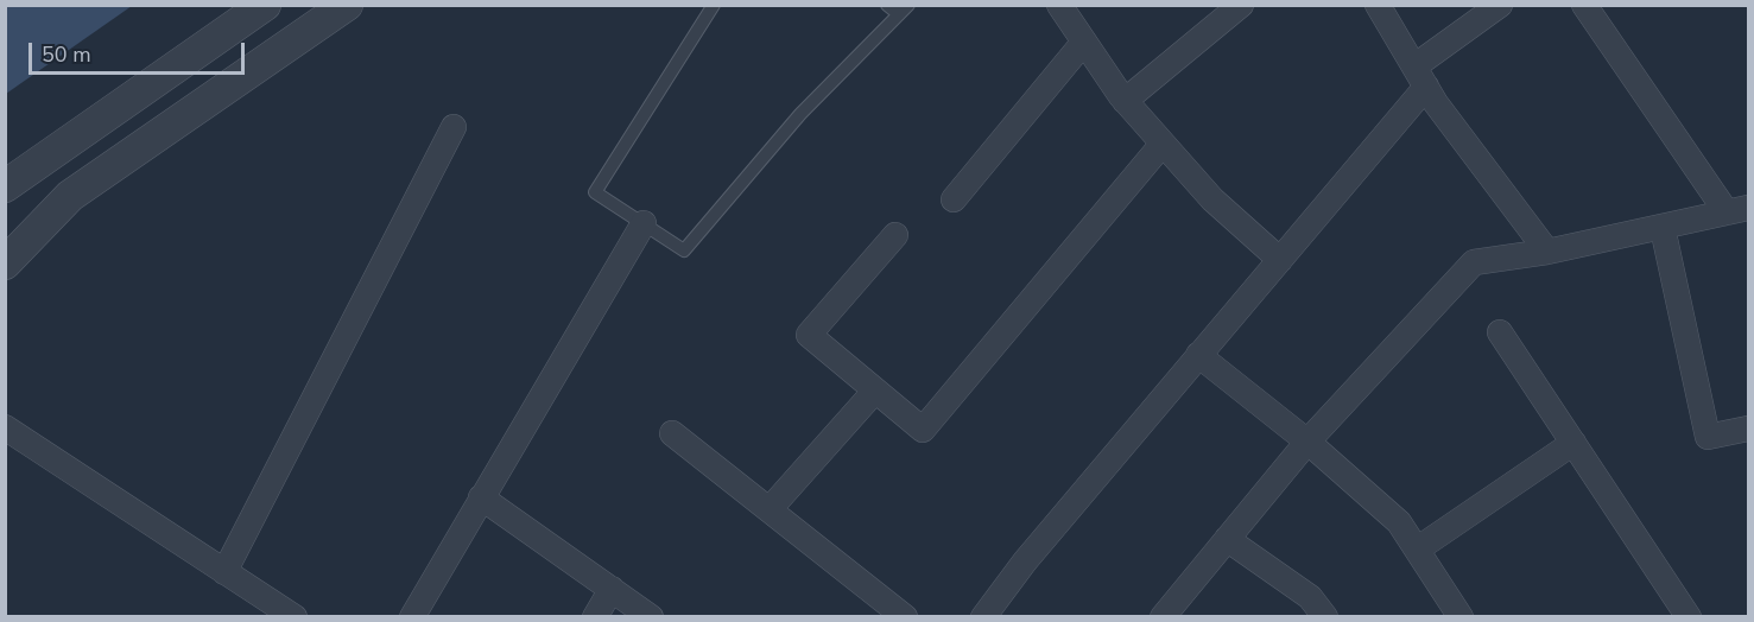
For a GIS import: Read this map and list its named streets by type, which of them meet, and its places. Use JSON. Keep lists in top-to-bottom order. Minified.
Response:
{"scale_bar":"50 m"}
